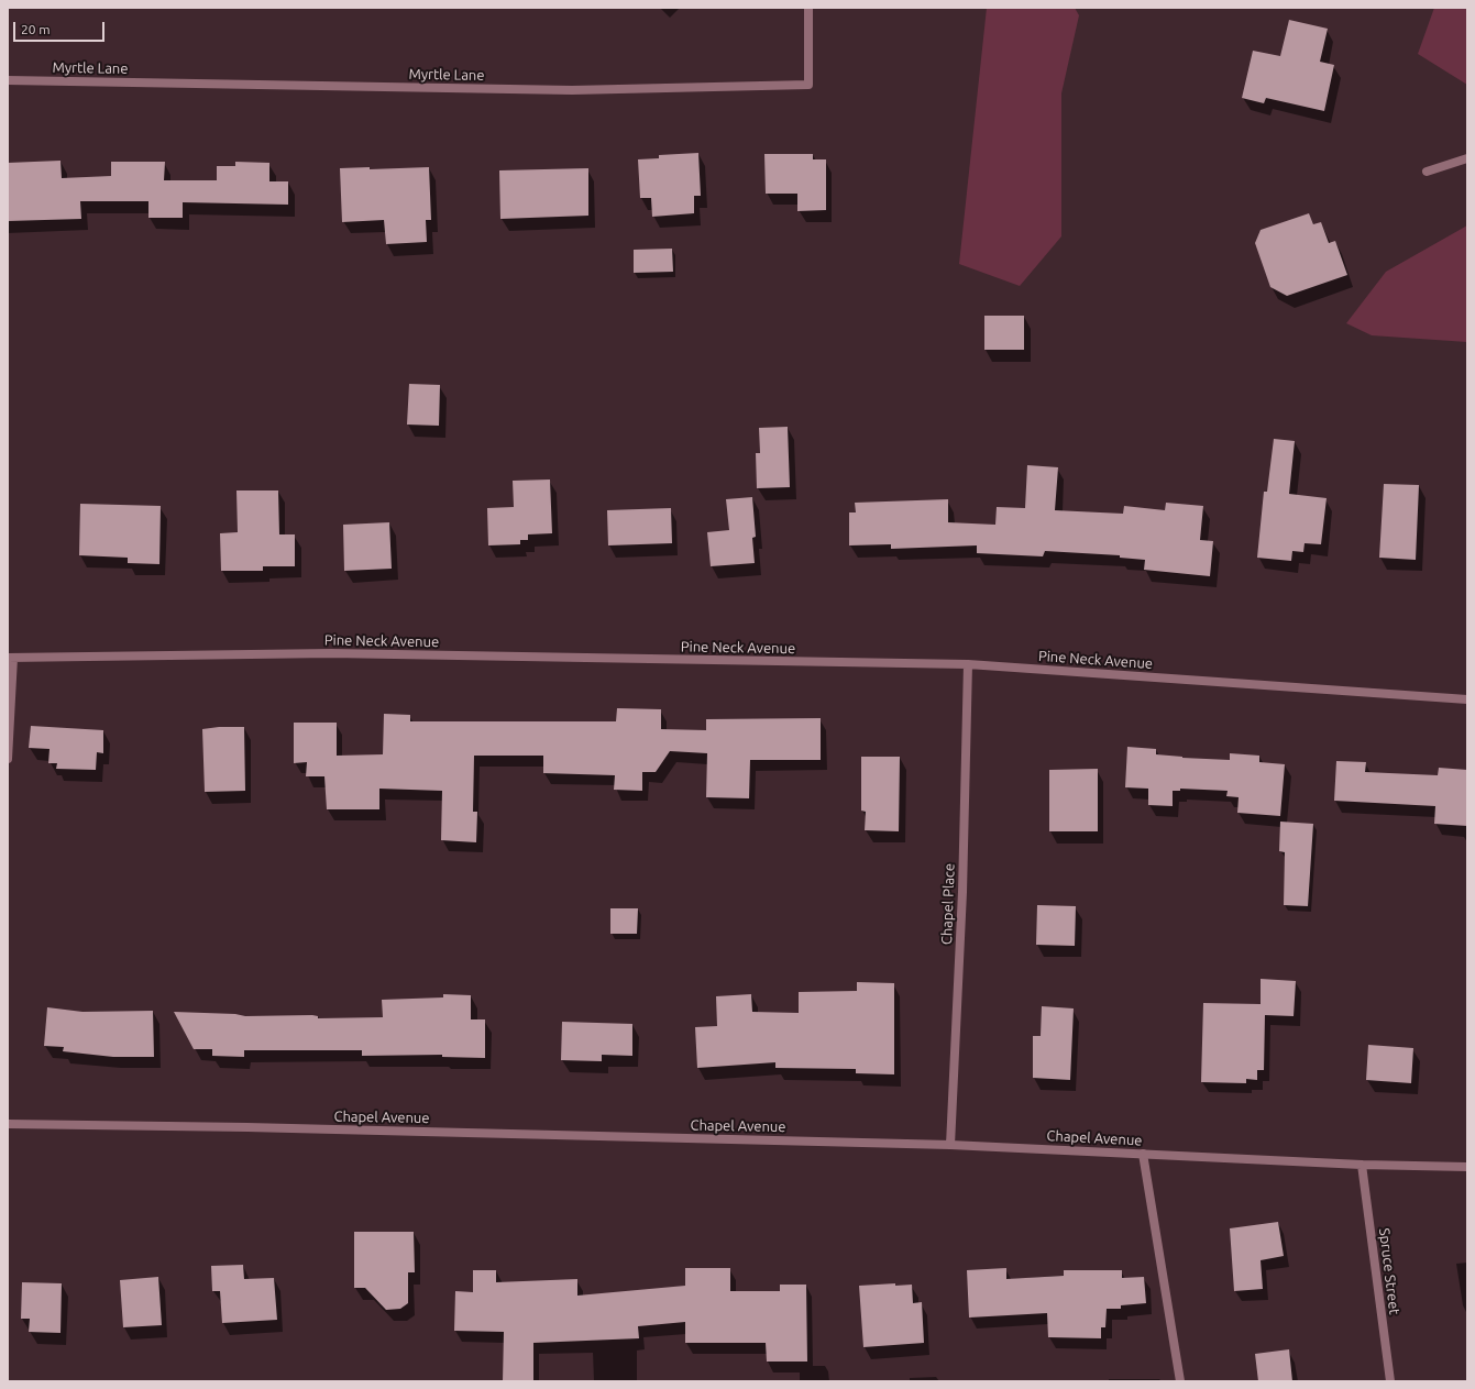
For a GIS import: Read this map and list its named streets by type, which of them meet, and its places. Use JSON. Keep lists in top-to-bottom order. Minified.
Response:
{"streets":{"street":["Myrtle Lane","Pine Neck Avenue","Chapel Place","Chapel Avenue","Spruce Street"]},"crossings":[["Pine Neck Avenue","Chapel Place"],["Chapel Place","Chapel Avenue"],["Chapel Avenue","Spruce Street"]],"scale_bar":"20 m"}
